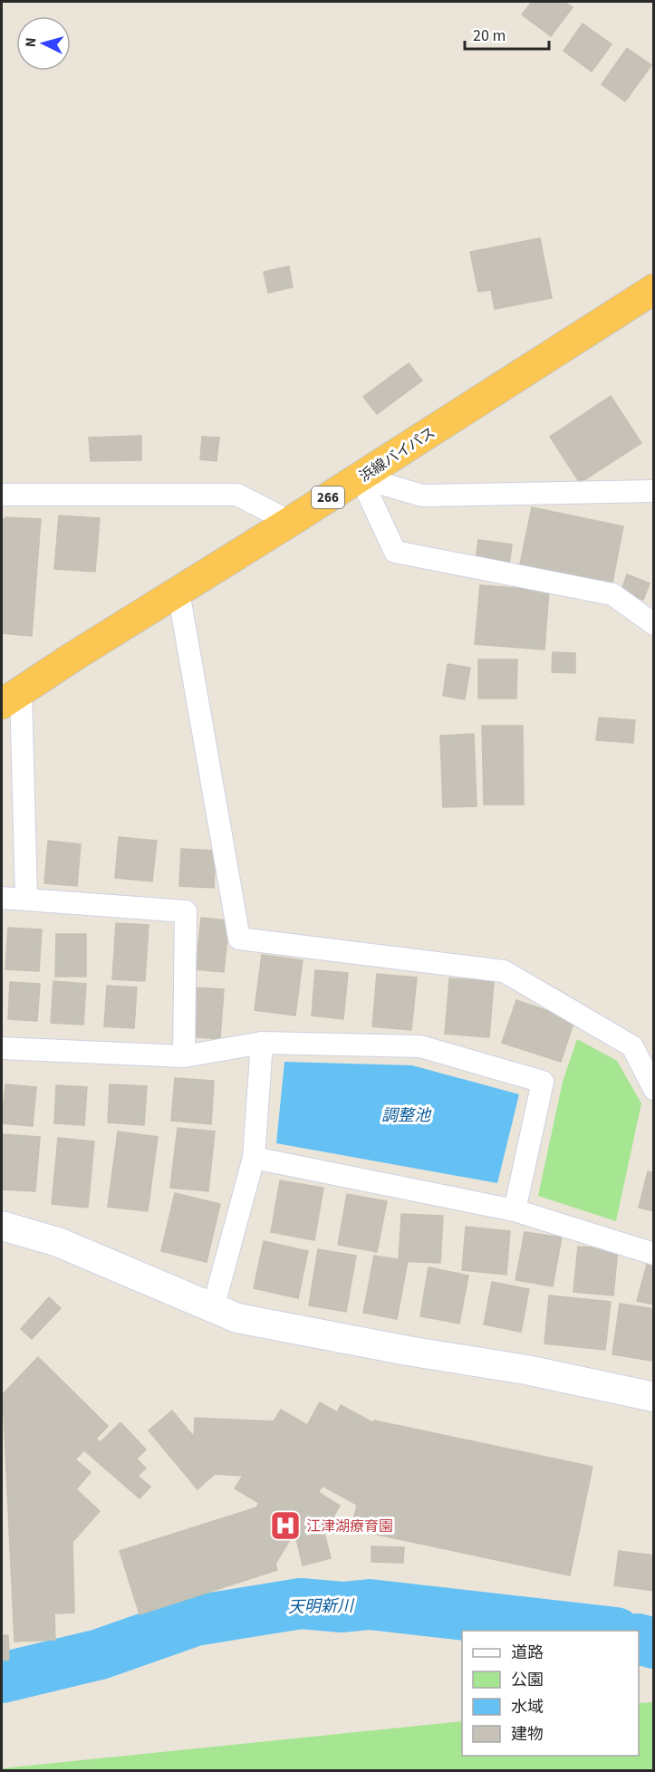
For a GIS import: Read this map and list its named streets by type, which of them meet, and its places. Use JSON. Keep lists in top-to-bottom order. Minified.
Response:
{"streets":{"highway":["浜線バイパス","266"]},"water":["調整池","天明新川"],"places":{"hospital":["江津湖療育園"]},"legend":["道路","公園","水域","建物"],"scale_bar":"20 m","north":"left"}
